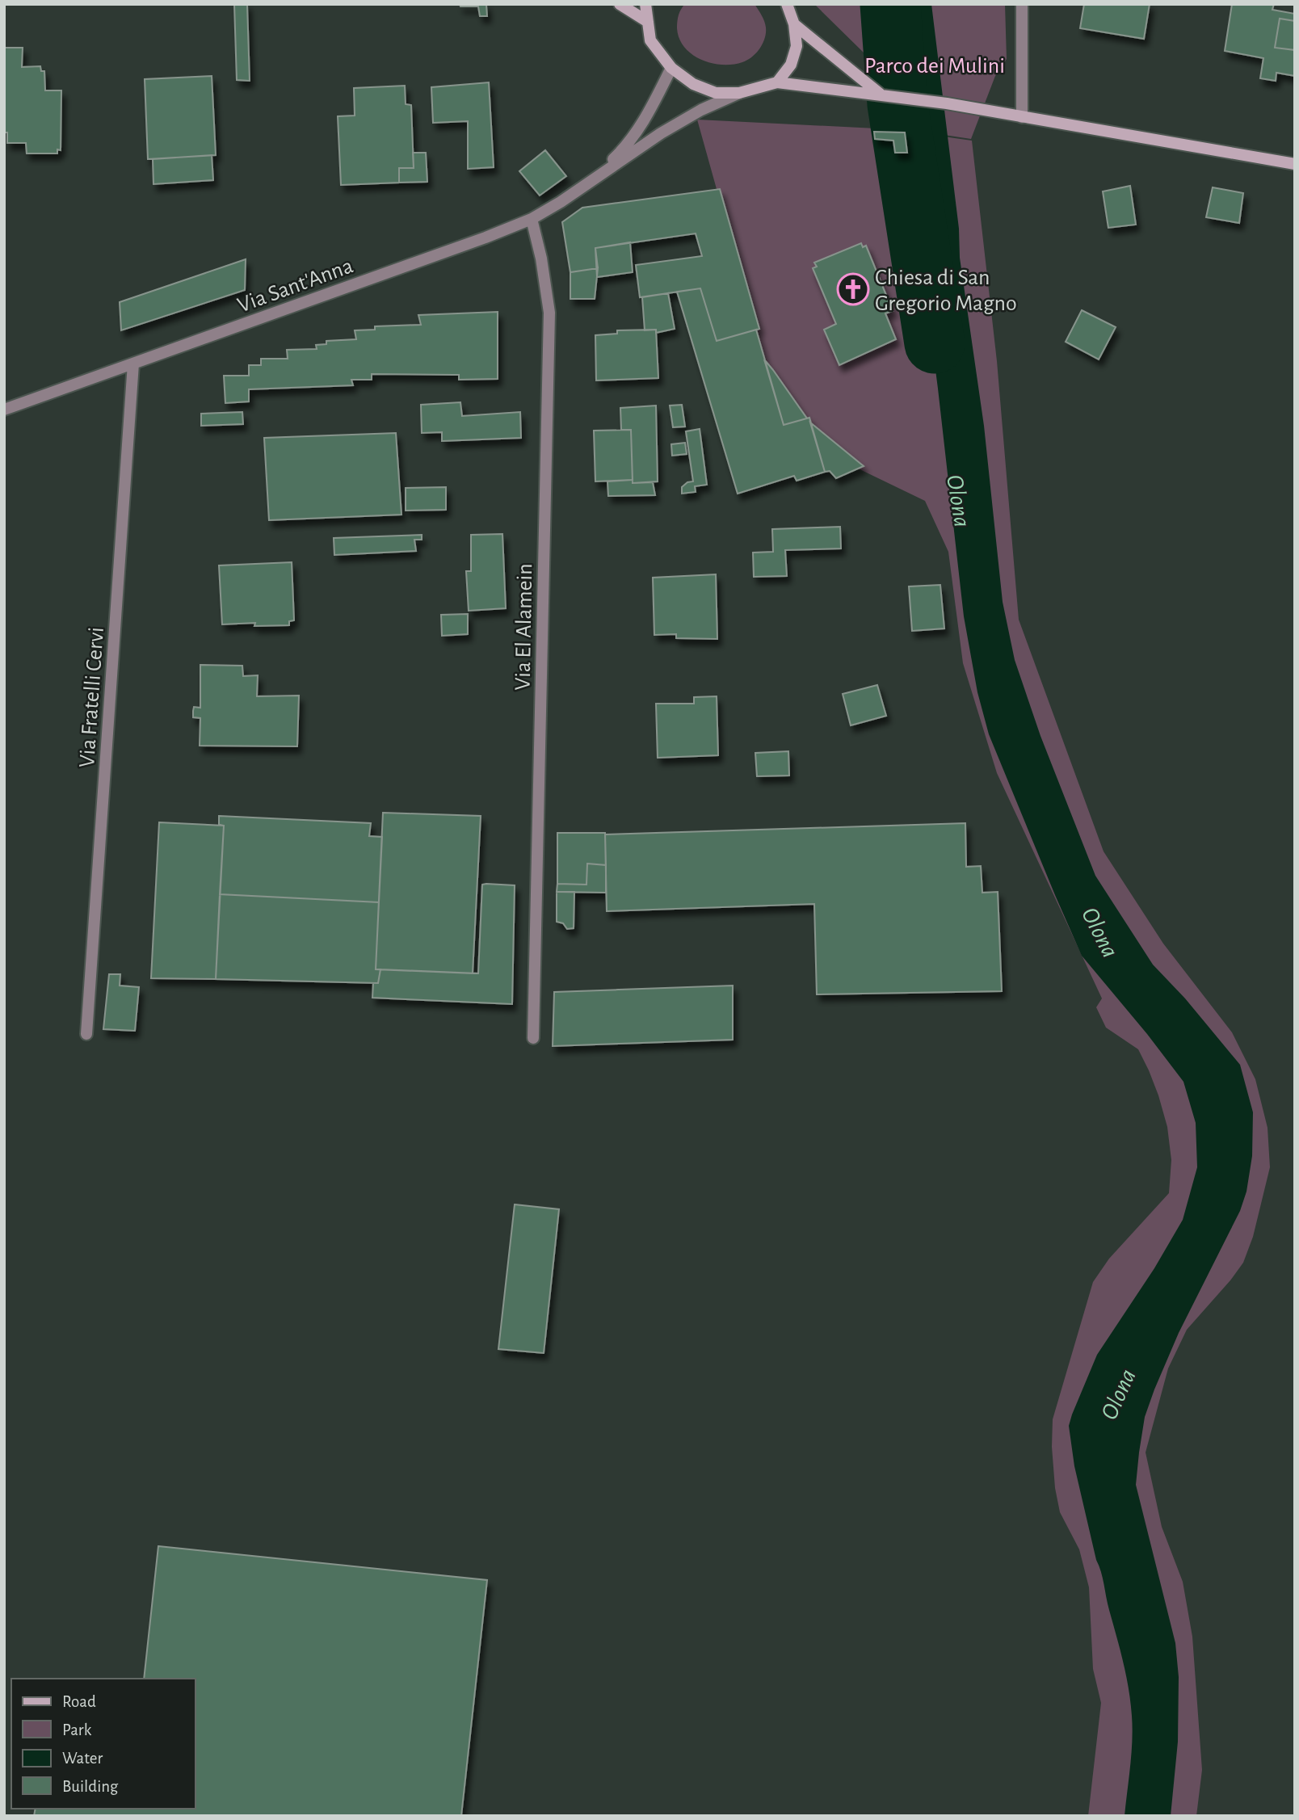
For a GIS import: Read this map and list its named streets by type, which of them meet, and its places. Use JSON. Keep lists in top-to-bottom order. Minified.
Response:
{"streets":{"street":["Via Sant'Anna","Via El Alamein","Via Fratelli Cervi"]},"crossings":[["Via Sant'Anna","Via El Alamein"],["Via Sant'Anna","Via Fratelli Cervi"]],"water":["Olona"],"parks":["Parco dei Mulini"],"places":{"church":["Chiesa di San Gregorio Magno"]},"legend":["Road","Park","Water","Building"]}
